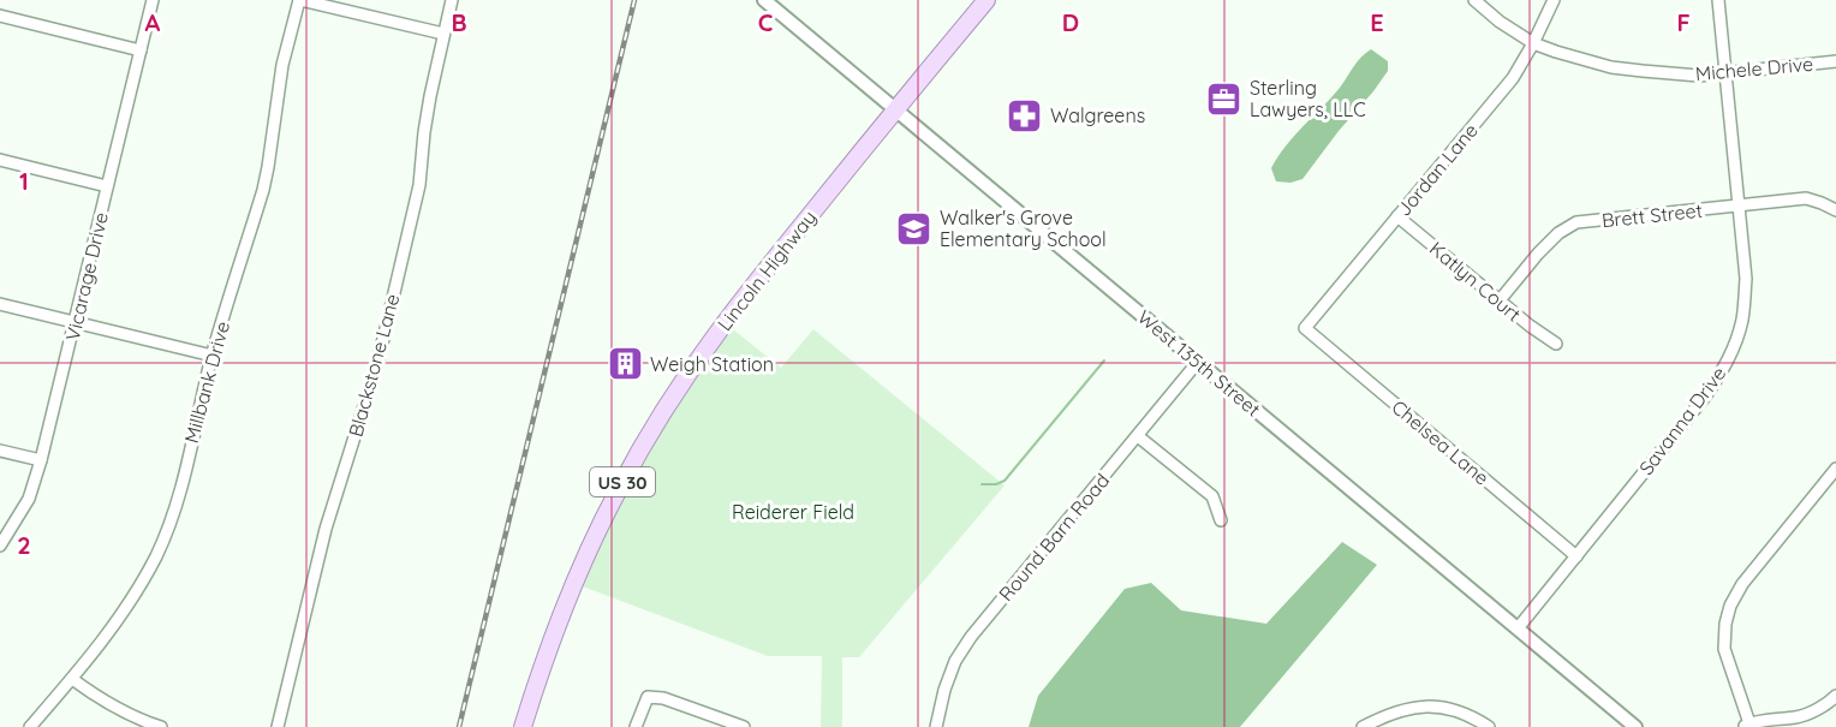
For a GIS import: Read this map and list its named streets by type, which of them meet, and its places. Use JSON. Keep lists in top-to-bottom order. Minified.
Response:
{"streets":{"main road":["Lincoln Highway","US 30"],"street":["Michele Drive","Jordan Lane","Brett Street","Vicarage Drive","Katlyn Court","West 135th Street","Blackstone Lane","Millbank Drive","Savanna Drive","Chelsea Lane","Round Barn Road"]},"crossings":[["Michele Drive","Jordan Lane"],["Michele Drive","Savanna Drive"],["Jordan Lane","Katlyn Court"],["Jordan Lane","Chelsea Lane"],["Brett Street","Katlyn Court"],["Brett Street","Savanna Drive"],["Lincoln Highway","West 135th Street"],["West 135th Street","Savanna Drive"],["West 135th Street","Round Barn Road"],["Savanna Drive","Chelsea Lane"]],"parks":["Reiderer Field"],"places":{"office":["Sterling Lawyers, LLC"],"pharmacy":["Walgreens"],"school or university":["Walker's Grove Elementary School"],"building":["Weigh Station"]},"grid":{"columns":["A","B","C","D","E","F"],"rows":["1","2"]}}
